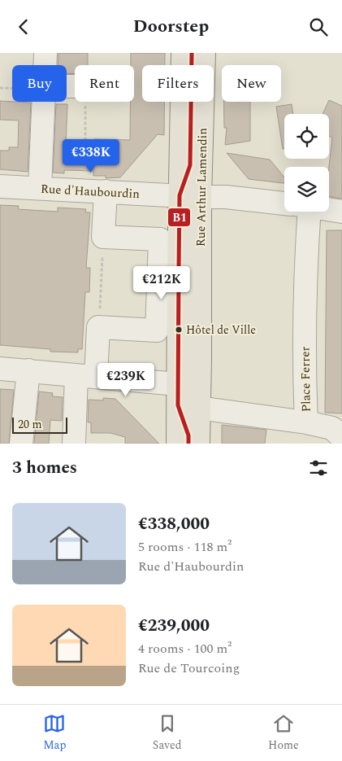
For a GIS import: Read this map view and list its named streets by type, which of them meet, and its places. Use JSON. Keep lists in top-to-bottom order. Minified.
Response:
{"streets":{"main road":["Rue Arthur Lamendin"],"street":["Rue d'Haubourdin","Place Ferrer"]},"crossings":[["Rue Arthur Lamendin","Rue d'Haubourdin"],["Rue Arthur Lamendin","Place Ferrer"]],"places":["Hôtel de Ville"],"lines":["transit line B1"],"scale_bar":"20 m","page":{"header":"Doorstep","chip":["Buy","Rent","Filters","New"],"price":["€338K","€212K","€239K"],"scale":"20 m","heading":"3 homes","list":[{"name":"€338,000","note":"5 rooms · 118 m² · Rue d'Haubourdin"},{"name":"€239,000","note":"4 rooms · 100 m² · Rue de Tourcoing"}],"tabs":["Map","Saved","Home"]}}
